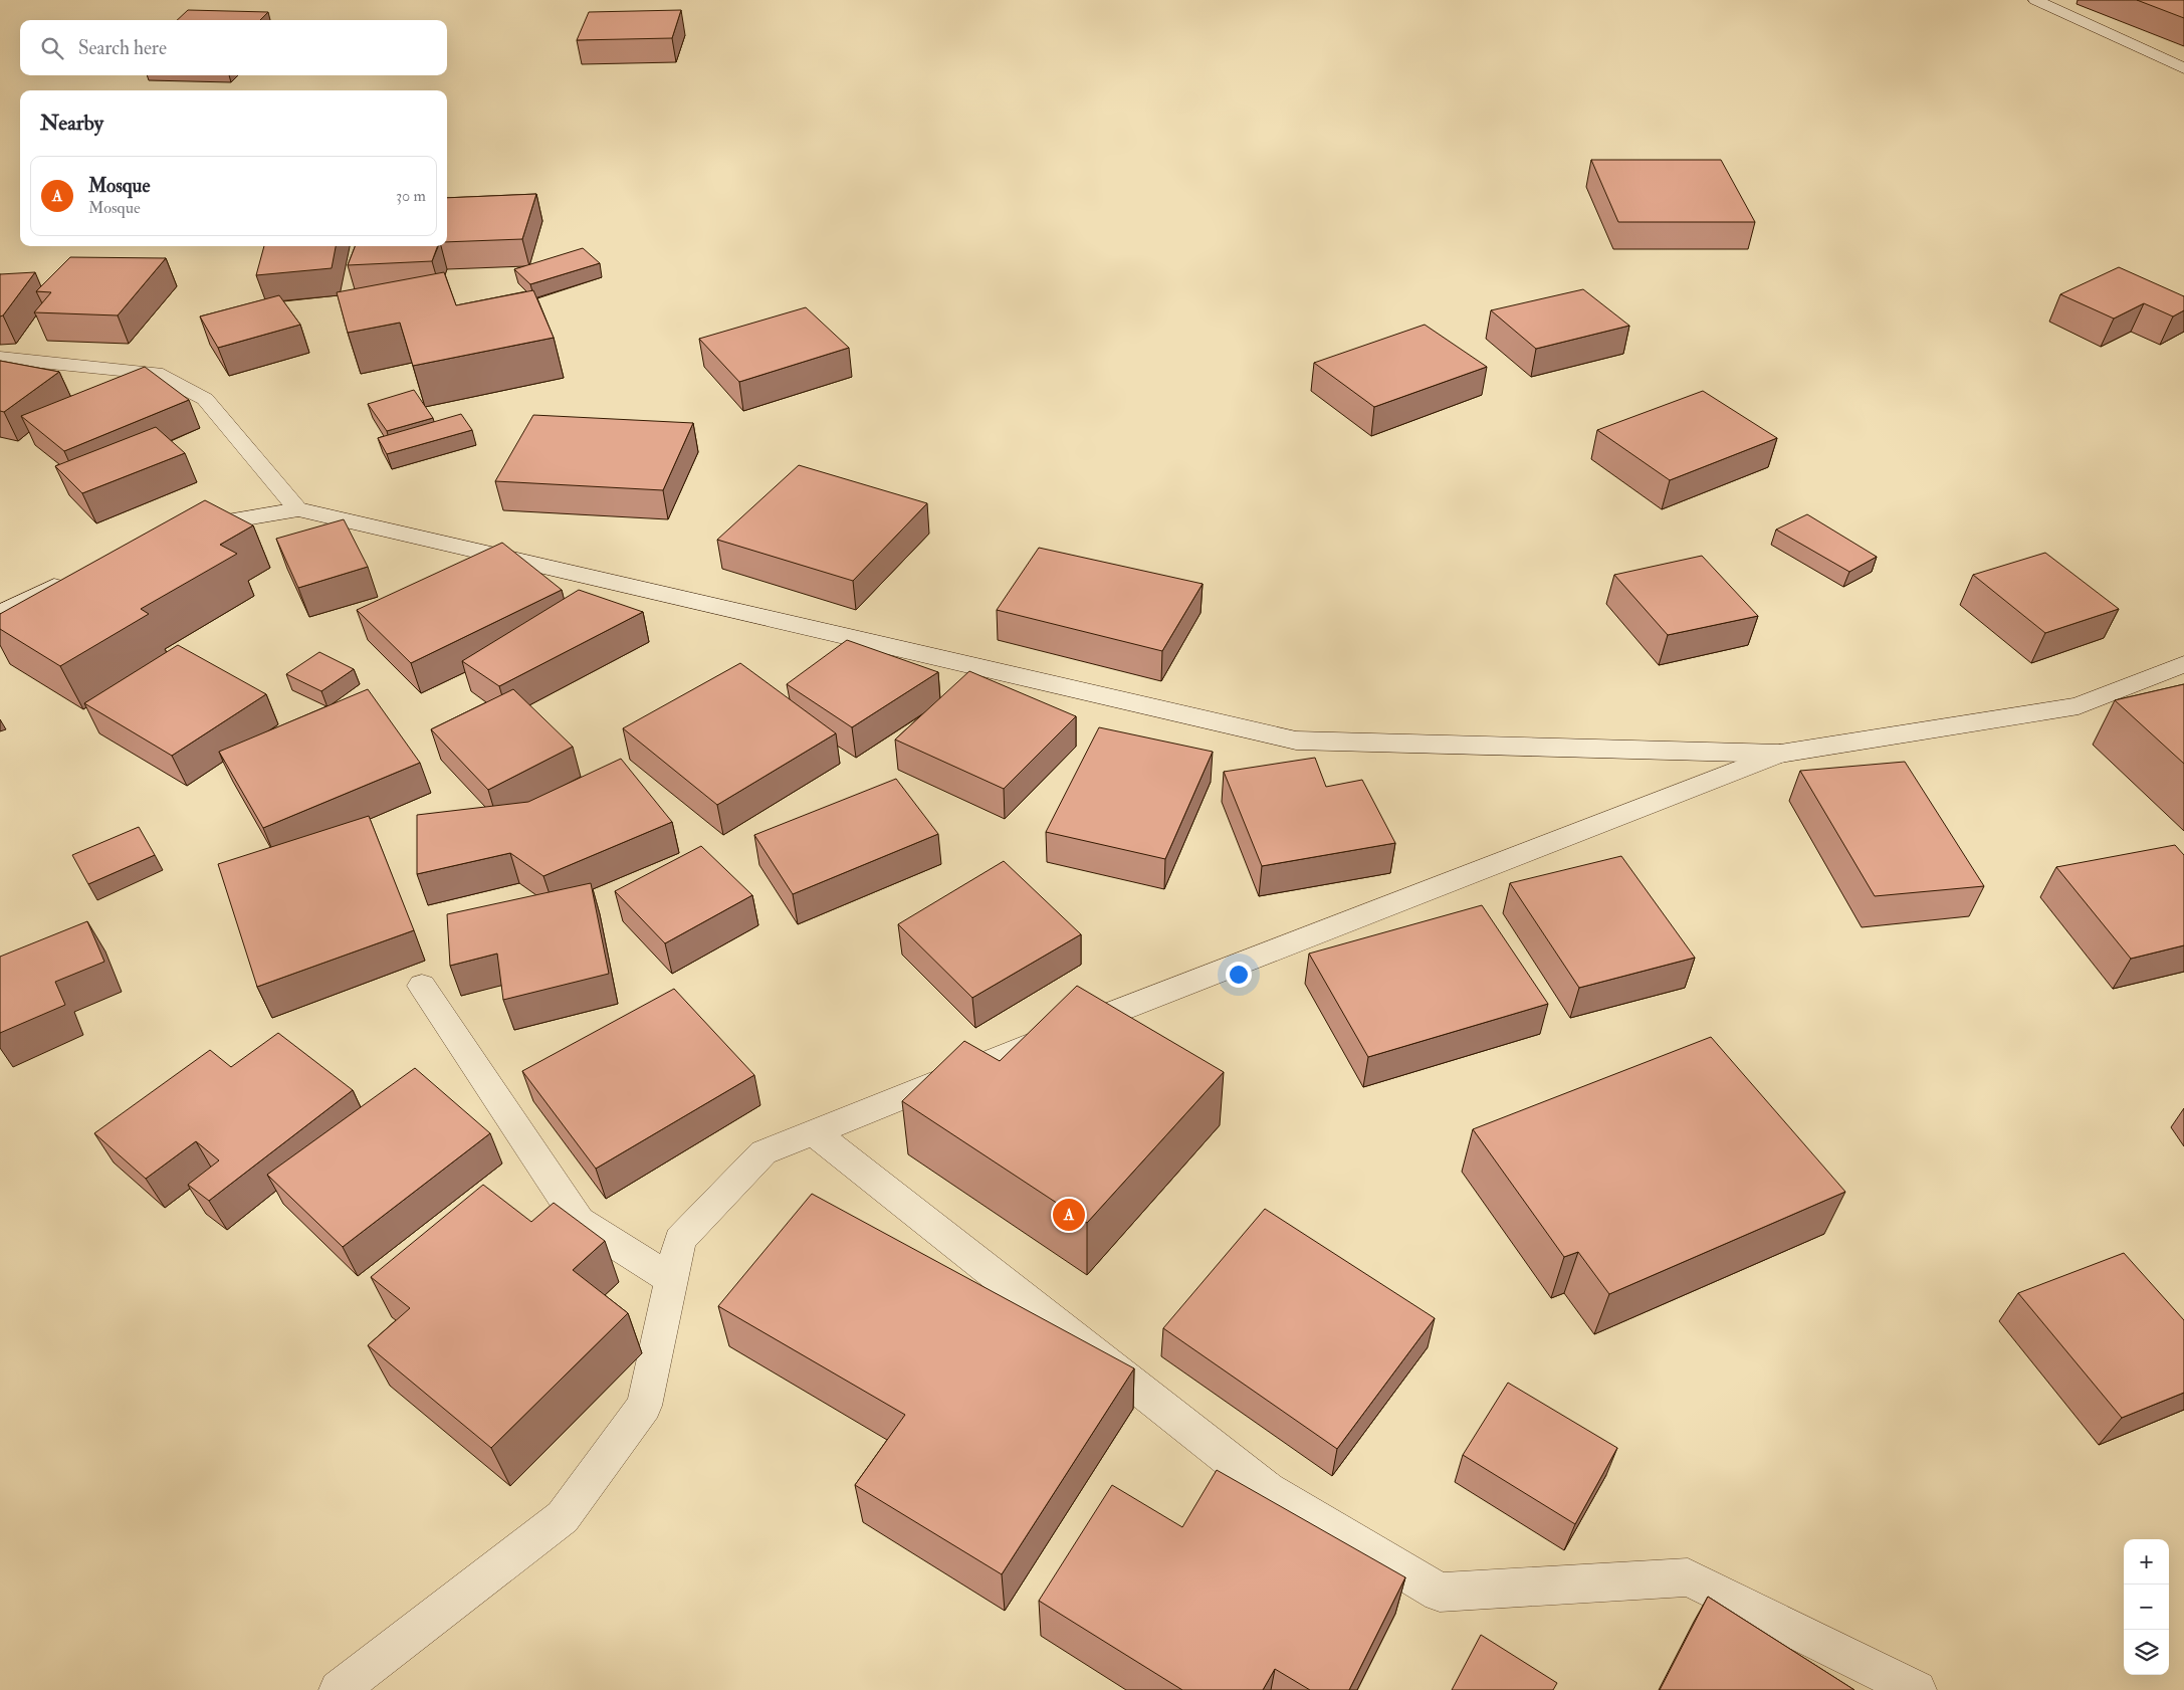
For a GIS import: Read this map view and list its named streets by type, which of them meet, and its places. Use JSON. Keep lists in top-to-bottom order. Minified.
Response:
{"page":{"search":"Search here","heading":"Nearby","list":[{"mark":"A","name":"Mosque","note":"Mosque","value":"30 m"}],"pins":"A","map_buttons":["+","−"]}}
